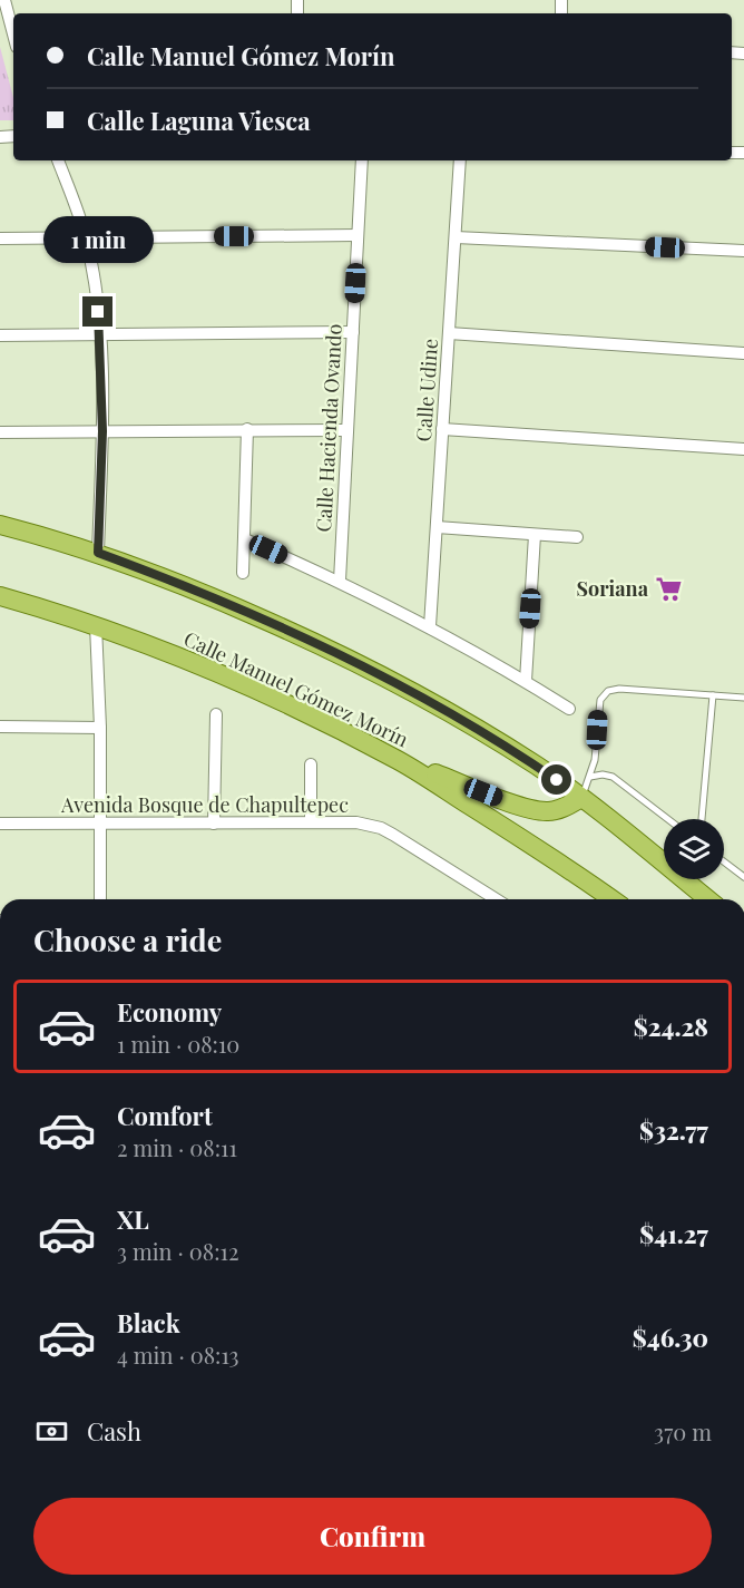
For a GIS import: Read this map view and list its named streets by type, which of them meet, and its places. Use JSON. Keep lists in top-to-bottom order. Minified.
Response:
{"streets":{"main road":["Calle Manuel Gómez Morín"],"street":["Calle Udine","Calle Hacienda Ovando","Avenida Bosque de Chapultepec"]},"places":{"supermarket":["Soriana"]},"page":{"banner":["Calle Manuel Gómez Morín","Calle Laguna Viesca"],"bubble":"1 min","heading":"Choose a ride","list":[{"name":"Economy","note":"1 min · 08:10","value":"$24.28"},{"name":"Comfort","note":"2 min · 08:11","value":"$32.77"},{"name":"XL","note":"3 min · 08:12","value":"$41.27"},{"name":"Black","note":"4 min · 08:13","value":"$46.30"}],"pay":["Cash","370 m"],"buttons":"Confirm"}}
